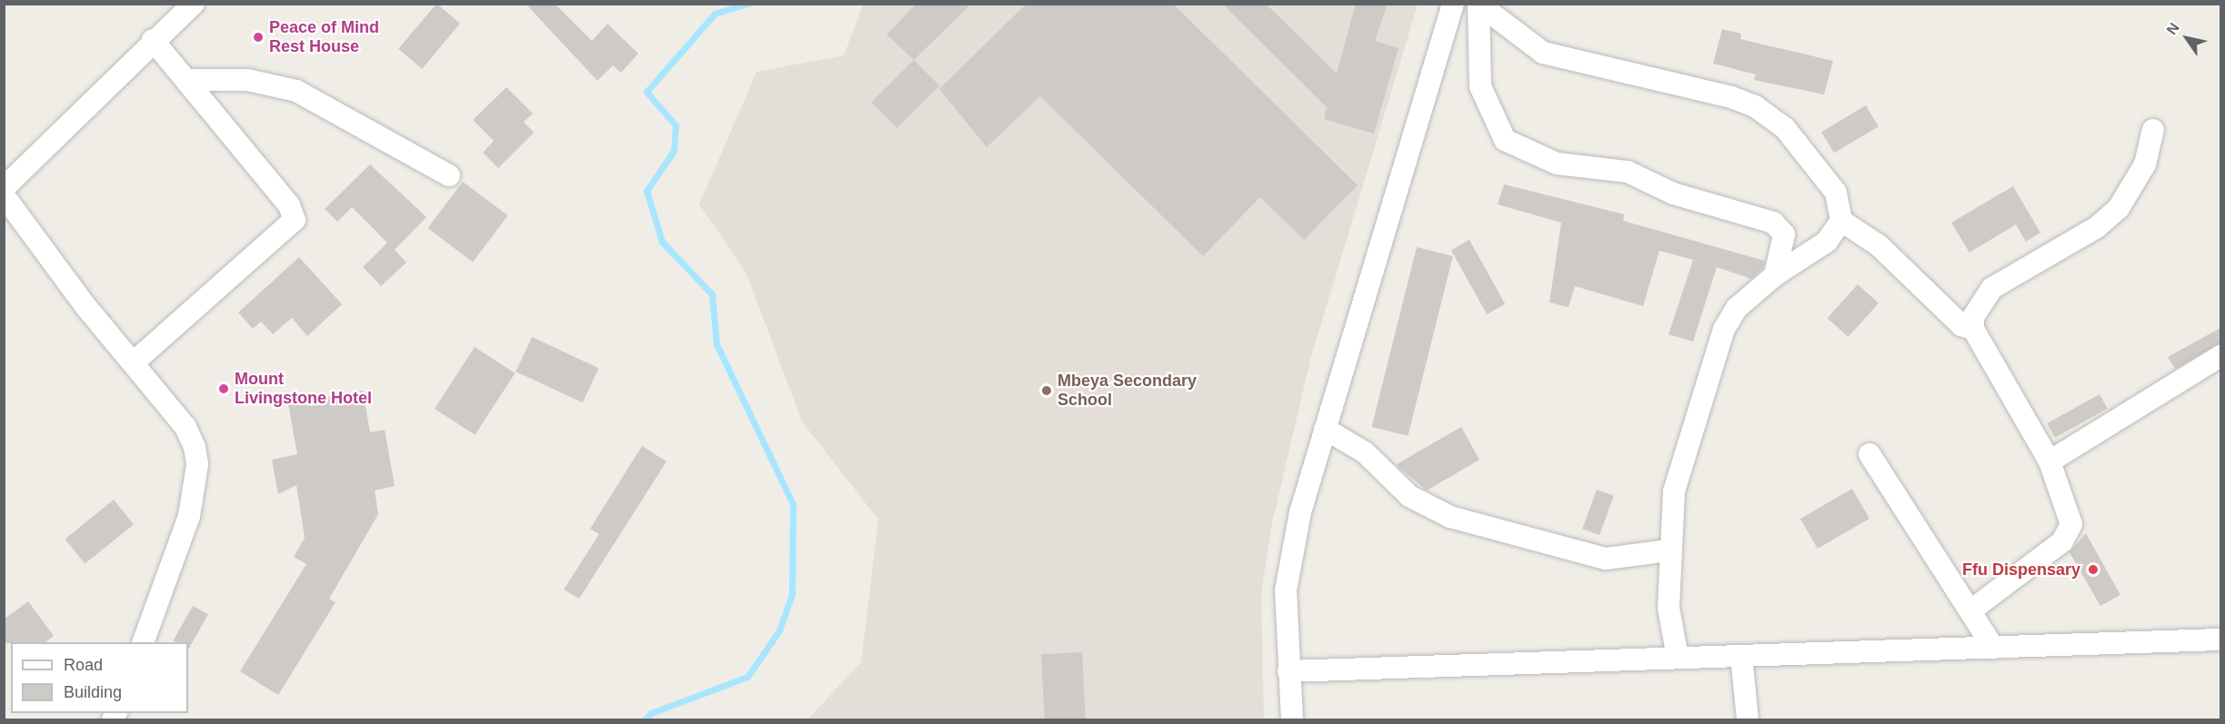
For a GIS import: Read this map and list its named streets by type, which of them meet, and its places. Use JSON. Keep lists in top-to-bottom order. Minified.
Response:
{"places":["Peace of Mind Rest House","Mount Livingstone Hotel","Mbeya Secondary School","Ffu Dispensary"],"legend":["Road","Building"],"north":"top left"}
